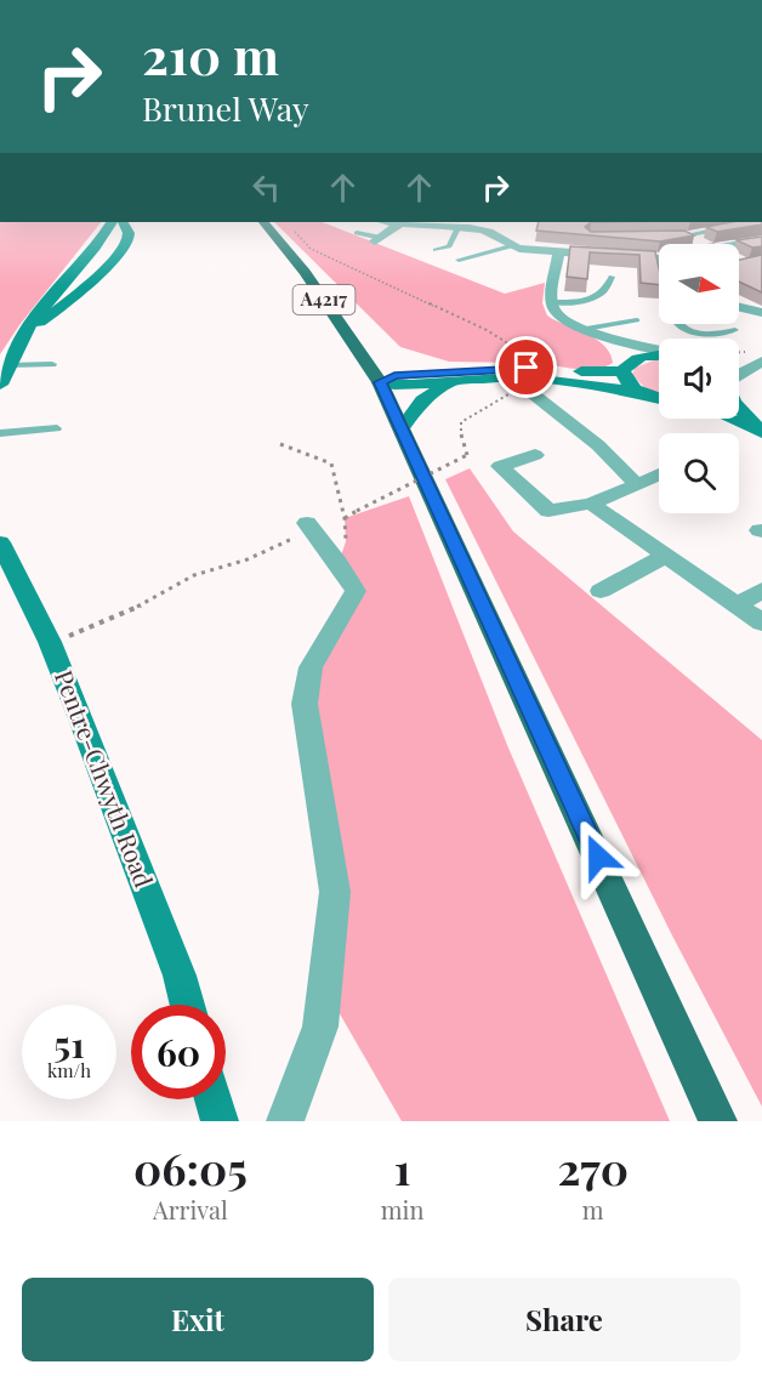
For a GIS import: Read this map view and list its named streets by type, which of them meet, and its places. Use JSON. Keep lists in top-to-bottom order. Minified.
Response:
{"streets":{"main road":["A4217","Pentre-Chwyth Road"]},"north":"right","page":{"turn":["210 m","Brunel Way"],"speed":"51 km/h","limit":"60","eta":["06:05","Arrival","1","min","270","m"],"buttons":["Exit","Share"]}}
